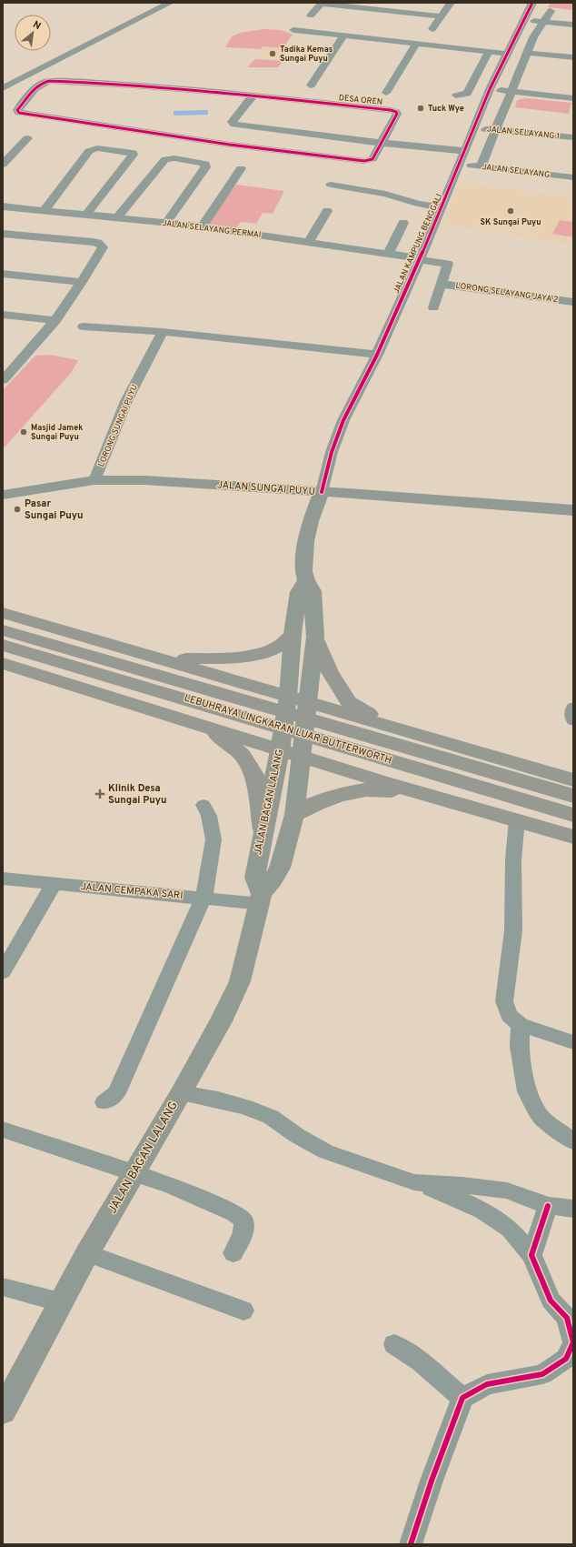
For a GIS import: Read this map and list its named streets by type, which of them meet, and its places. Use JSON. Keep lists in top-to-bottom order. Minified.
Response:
{"streets":{"highway":["LEBUHRAYA LINGKARAN LUAR BUTTERWORTH"],"main road":["JALAN SUNGAI PUYU","JALAN BAGAN LALANG"],"street":["DESA OREN","JALAN SELAYANG 1","JALAN SELAYANG","JALAN SELAYANG PERMAI","JALAN KAMPUNG BENGGALI","LORONG SELAYANG JAYA 2","LORONG SUNGAI PUYU","JALAN CEMPAKA SARI"]},"crossings":[["JALAN SELAYANG 1","JALAN KAMPUNG BENGGALI"],["JALAN SELAYANG","JALAN KAMPUNG BENGGALI"],["JALAN SELAYANG PERMAI","JALAN KAMPUNG BENGGALI"],["JALAN KAMPUNG BENGGALI","LORONG SELAYANG JAYA 2"],["JALAN KAMPUNG BENGGALI","JALAN SUNGAI PUYU"],["JALAN KAMPUNG BENGGALI","JALAN BAGAN LALANG"],["LORONG SUNGAI PUYU","JALAN SUNGAI PUYU"],["JALAN SUNGAI PUYU","JALAN BAGAN LALANG"],["JALAN BAGAN LALANG","JALAN CEMPAKA SARI"]],"places":{"other":["Tadika Kemas Sungai Puyu","Tuck Wye","SK Sungai Puyu","Masjid Jamek Sungai Puyu","Pasar Sungai Puyu"],"health":["Klinik Desa Sungai Puyu"]},"north":"top right"}
